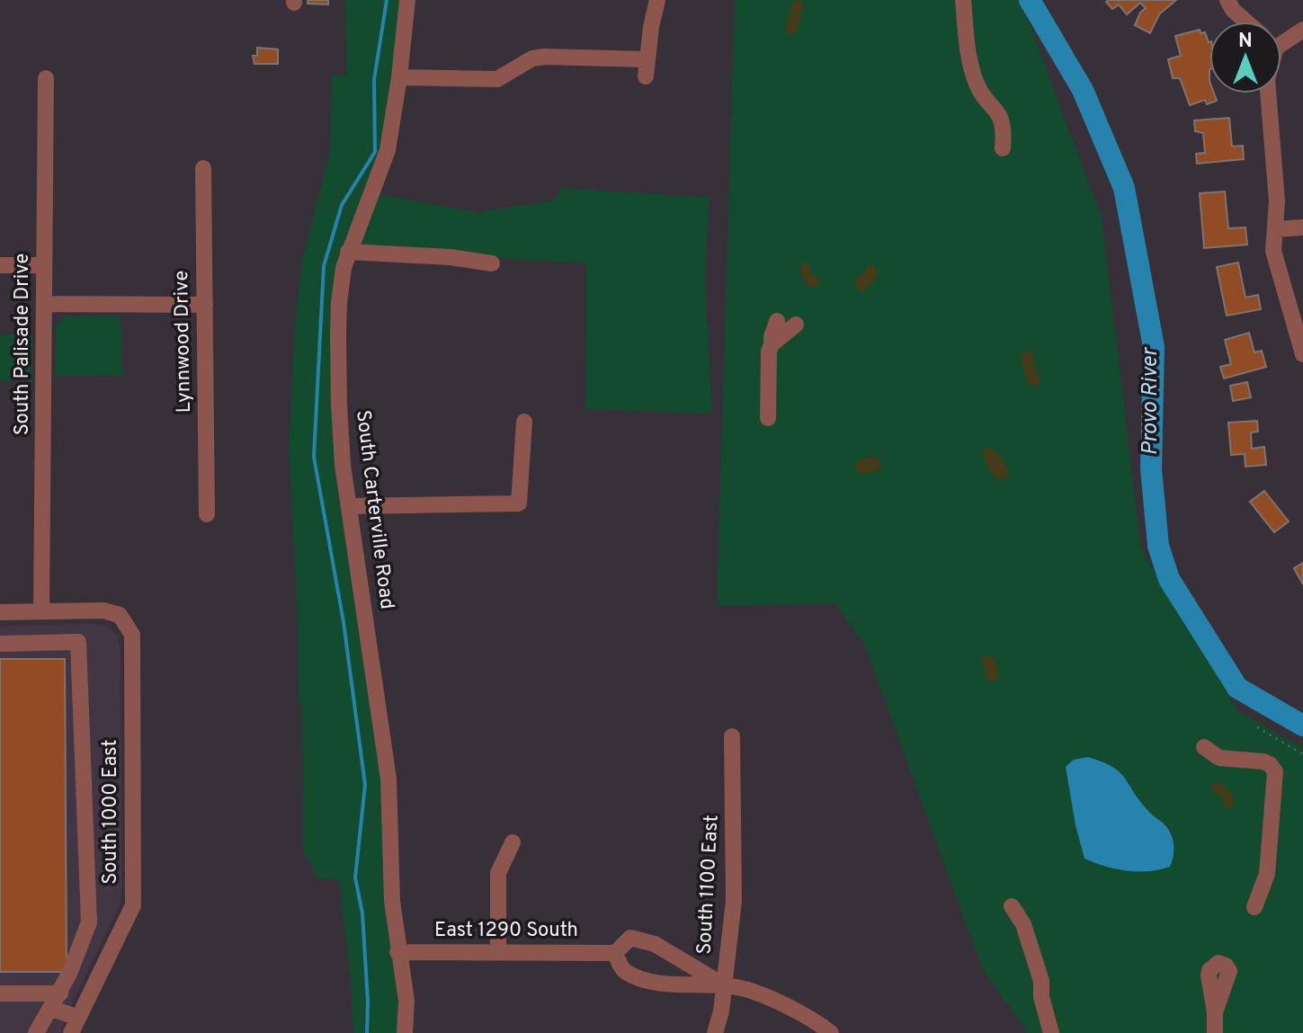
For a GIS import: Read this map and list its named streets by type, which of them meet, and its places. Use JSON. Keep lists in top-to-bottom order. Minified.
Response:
{"streets":{"street":["Lynnwood Drive","South Palisade Drive","South Carterville Road","South 1000 East","South 1100 East","East 1290 South"]},"crossings":[["South Palisade Drive","South 1000 East"],["South Carterville Road","East 1290 South"],["South 1100 East","East 1290 South"]],"water":["Provo River"],"north":"top"}
